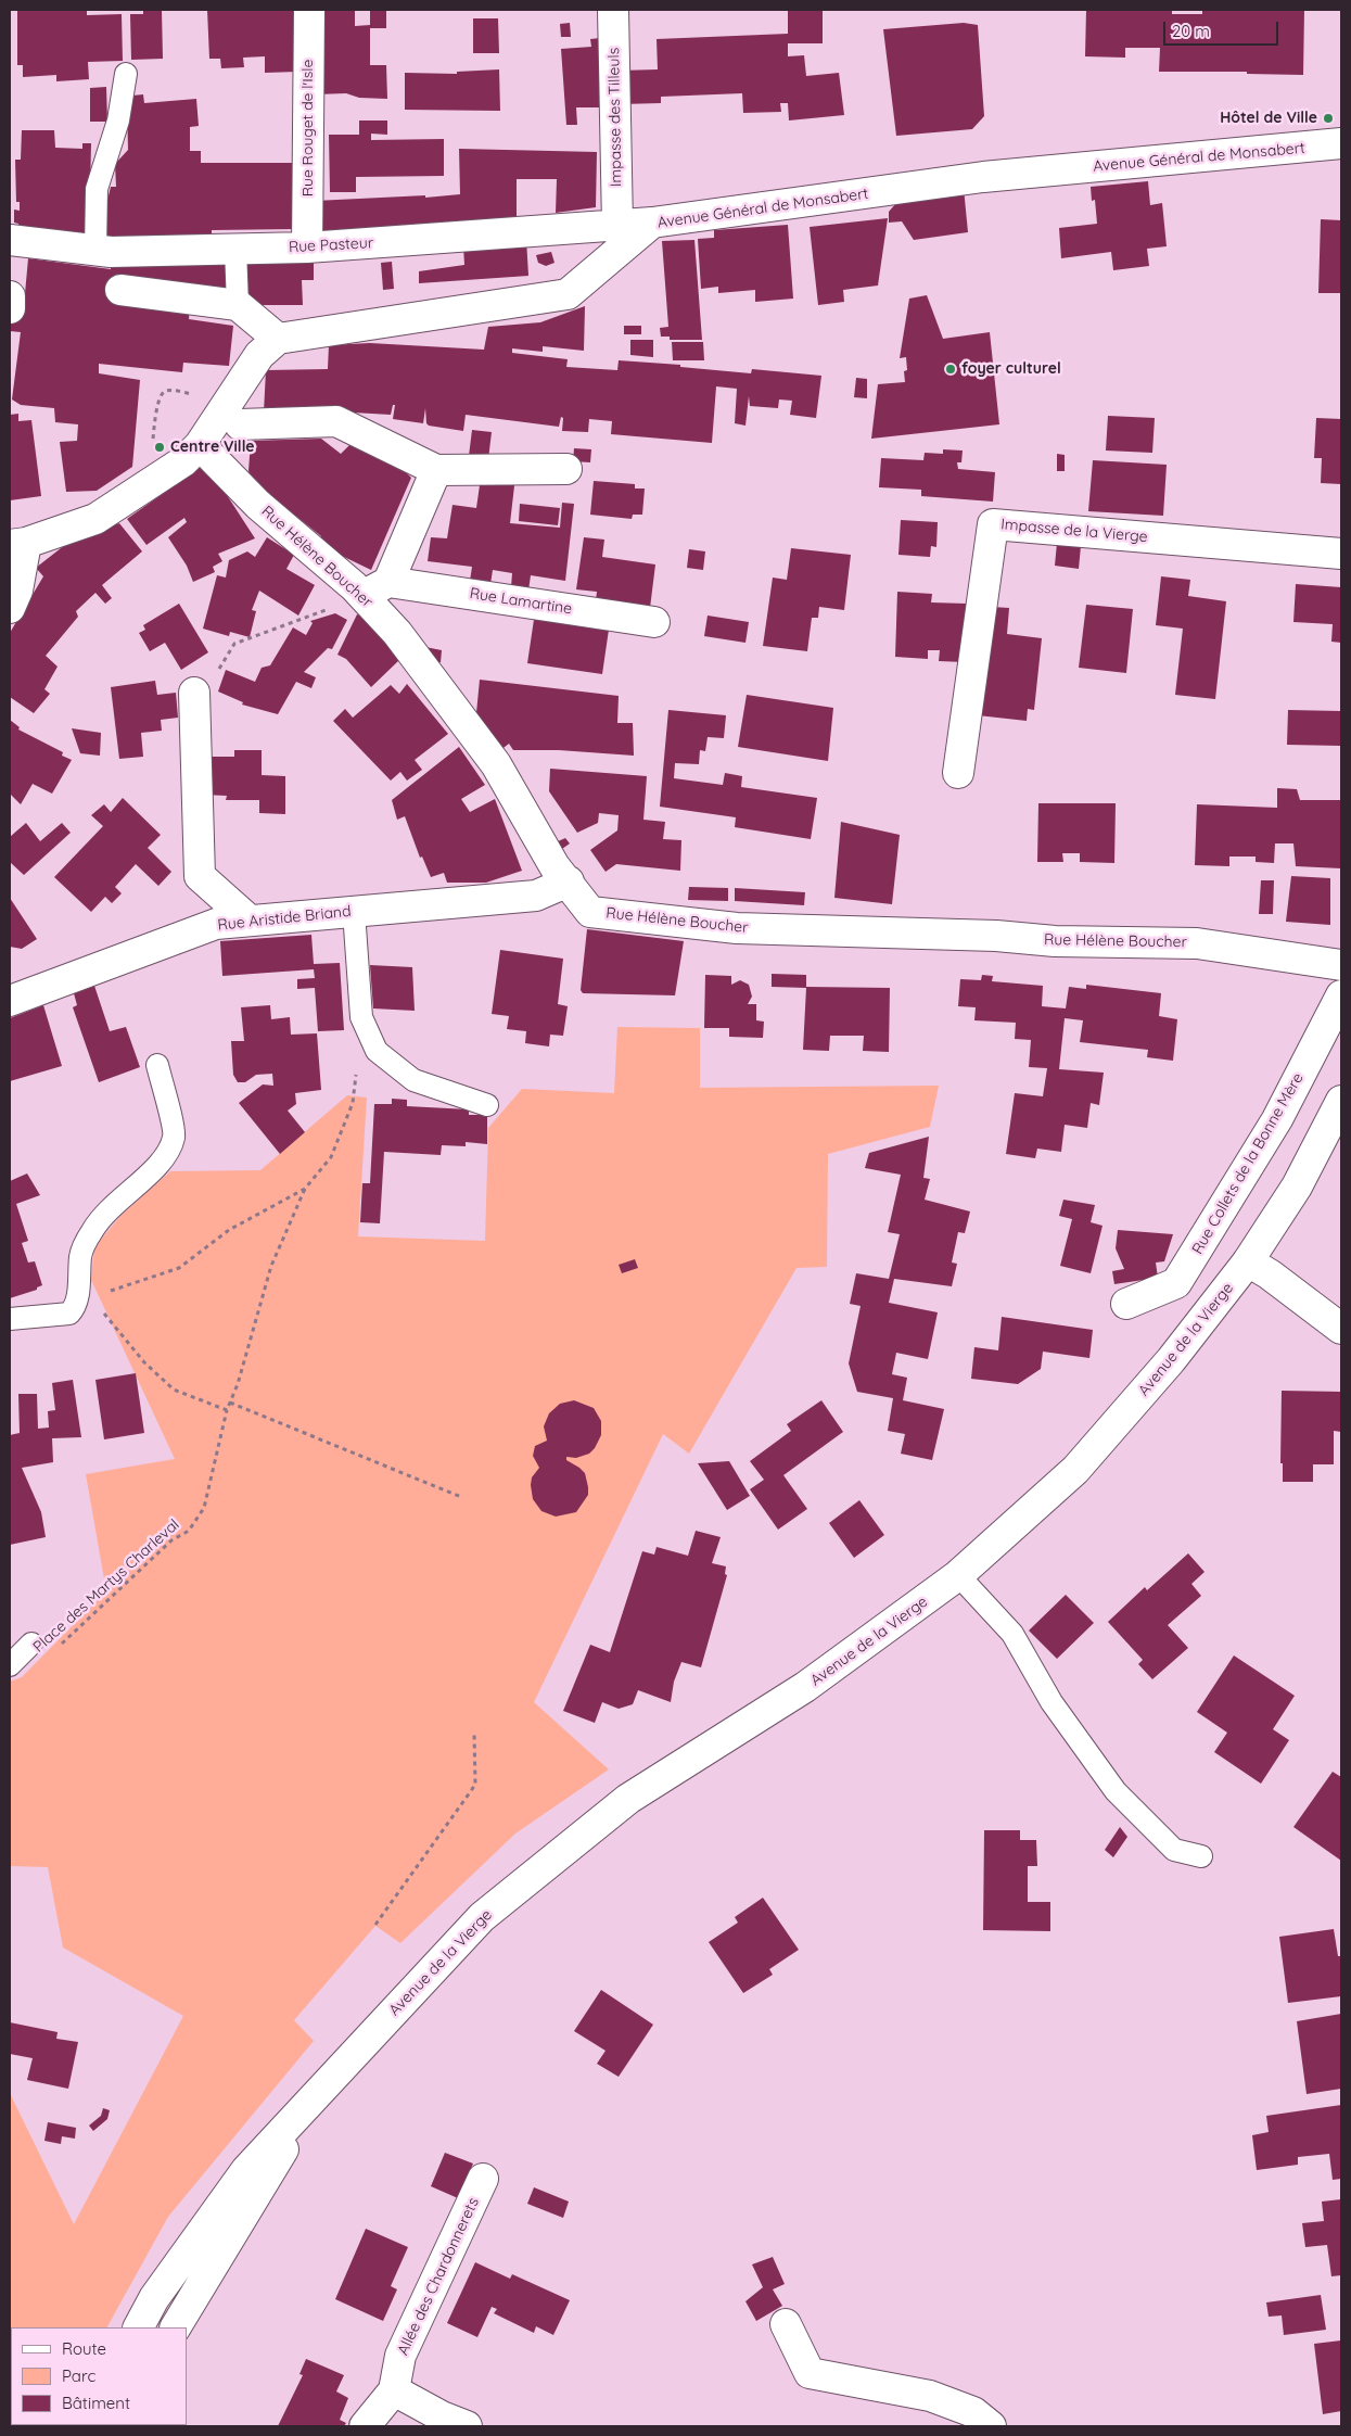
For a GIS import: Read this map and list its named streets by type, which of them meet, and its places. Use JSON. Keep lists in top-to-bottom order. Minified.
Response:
{"streets":{"street":["Impasse des Tilleuls","Rue Rouget de l'Isle","Avenue Général de Monsabert","Rue Pasteur","Impasse de la Vierge","Rue Hélène Boucher","Rue Lamartine","Rue Aristide Briand","Rue Collets de la Bonne Mère","Avenue de la Vierge","Allée des Chardonnerets"],"path":["Place des Martys Charleval"]},"crossings":[["Impasse des Tilleuls","Rue Pasteur"],["Rue Rouget de l'Isle","Rue Pasteur"],["Avenue Général de Monsabert","Rue Pasteur"],["Rue Hélène Boucher","Rue Aristide Briand"]],"places":["Hôtel de Ville","foyer culturel","Centre Ville"],"legend":["Route","Parc","Bâtiment"],"scale_bar":"20 m"}
